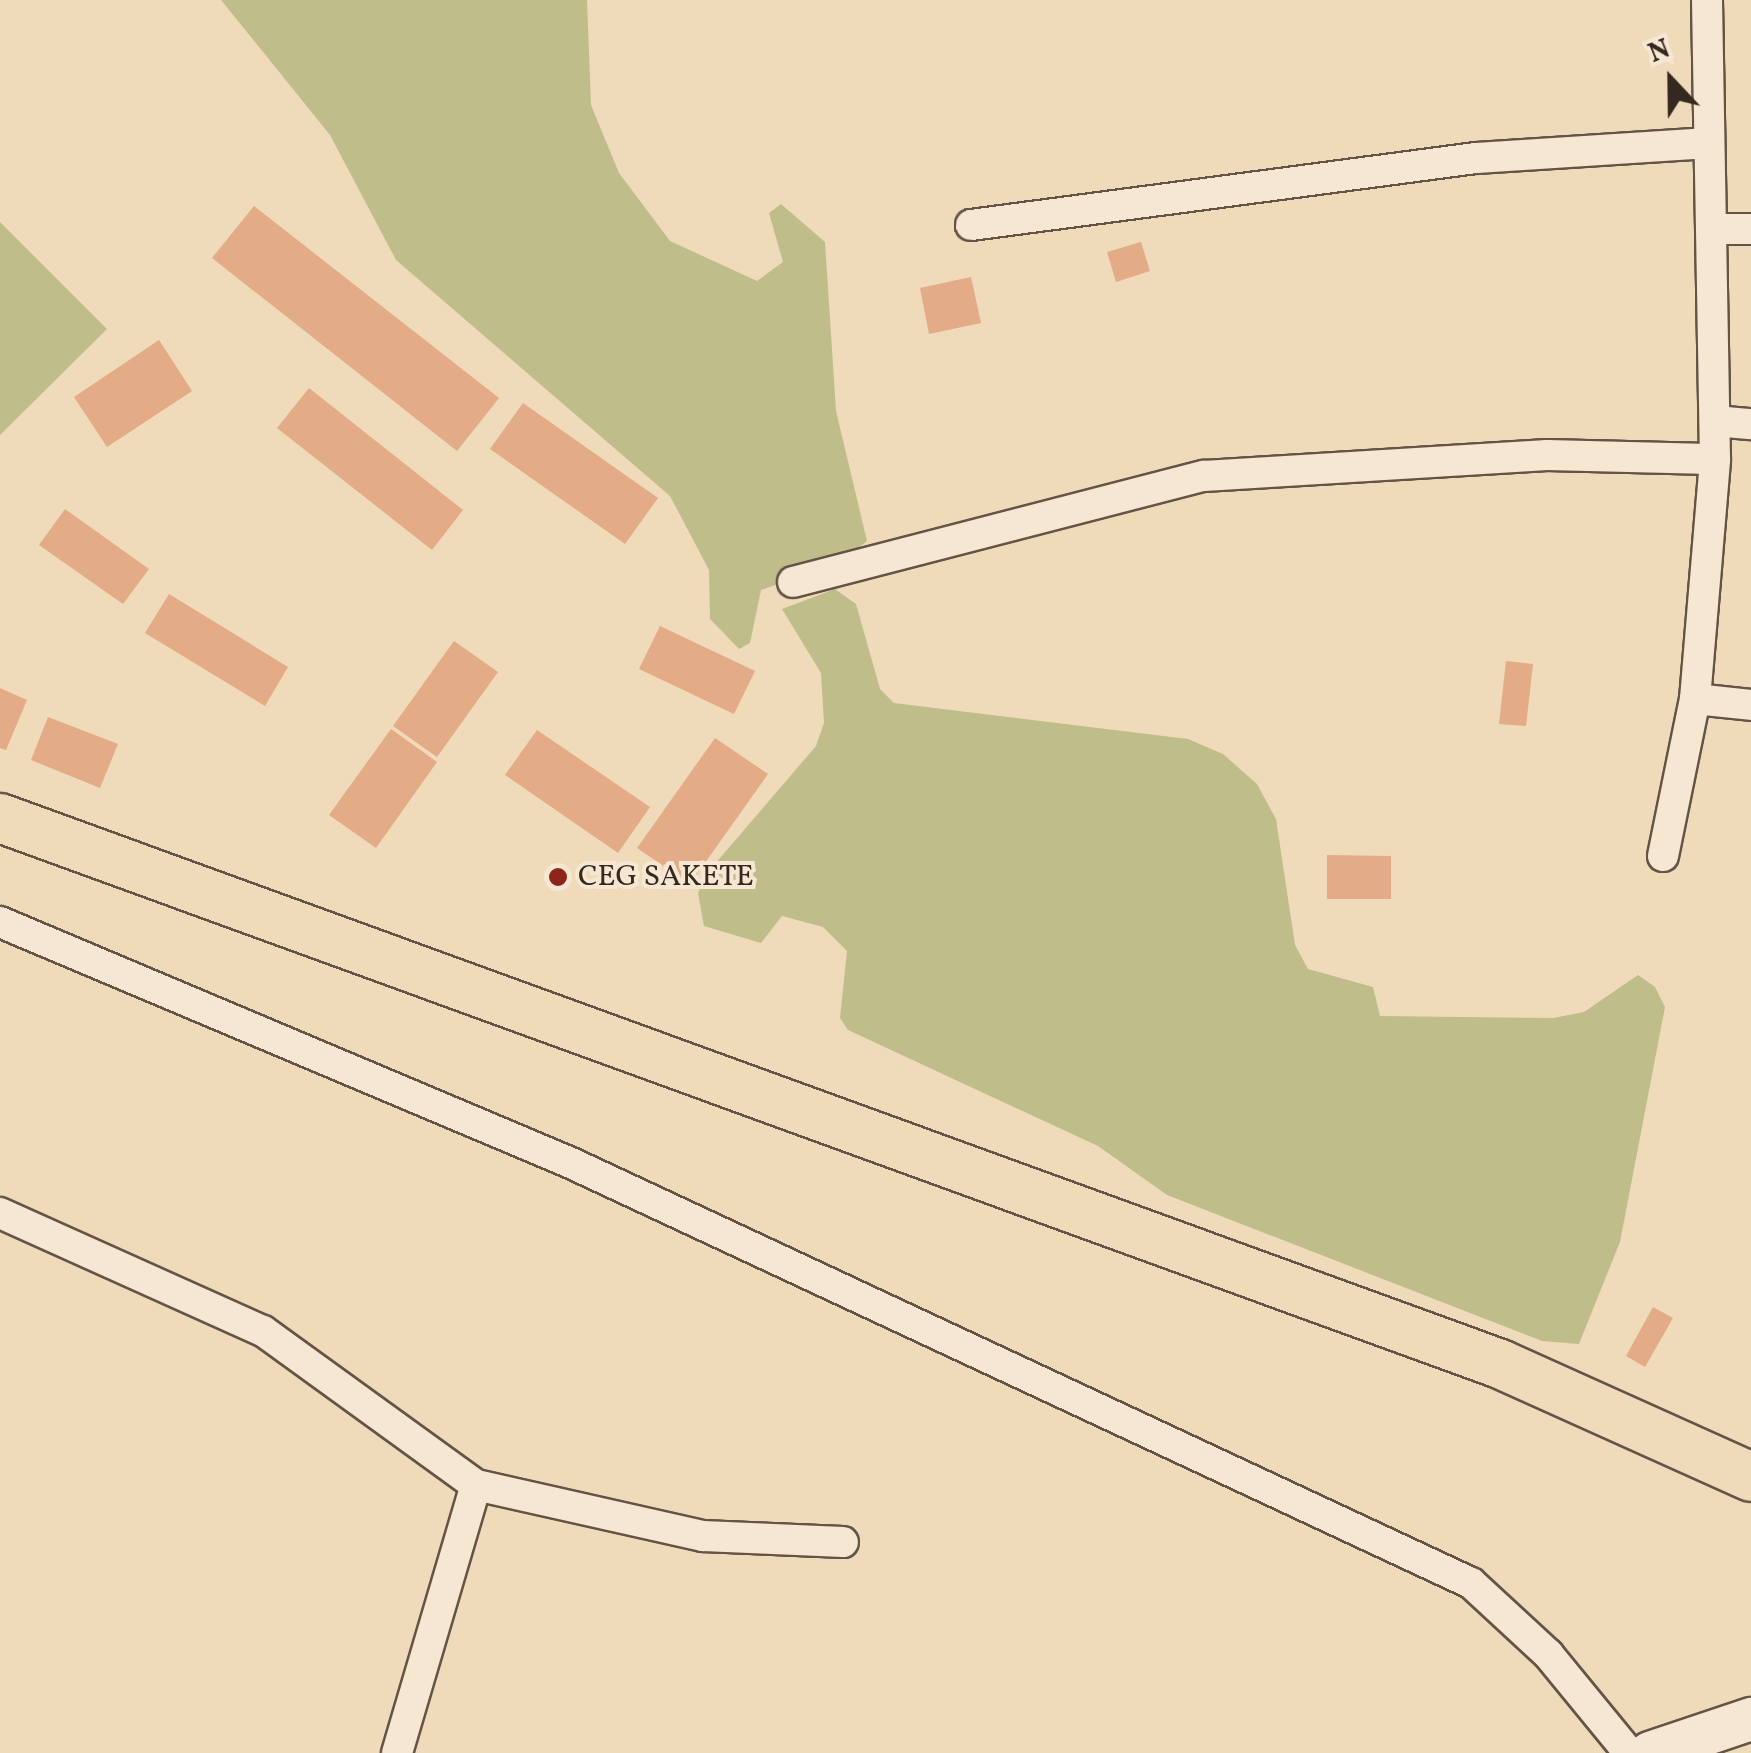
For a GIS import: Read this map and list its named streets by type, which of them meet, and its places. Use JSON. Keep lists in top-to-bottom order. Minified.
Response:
{"places":["CEG SAKETE"],"north":"top"}
